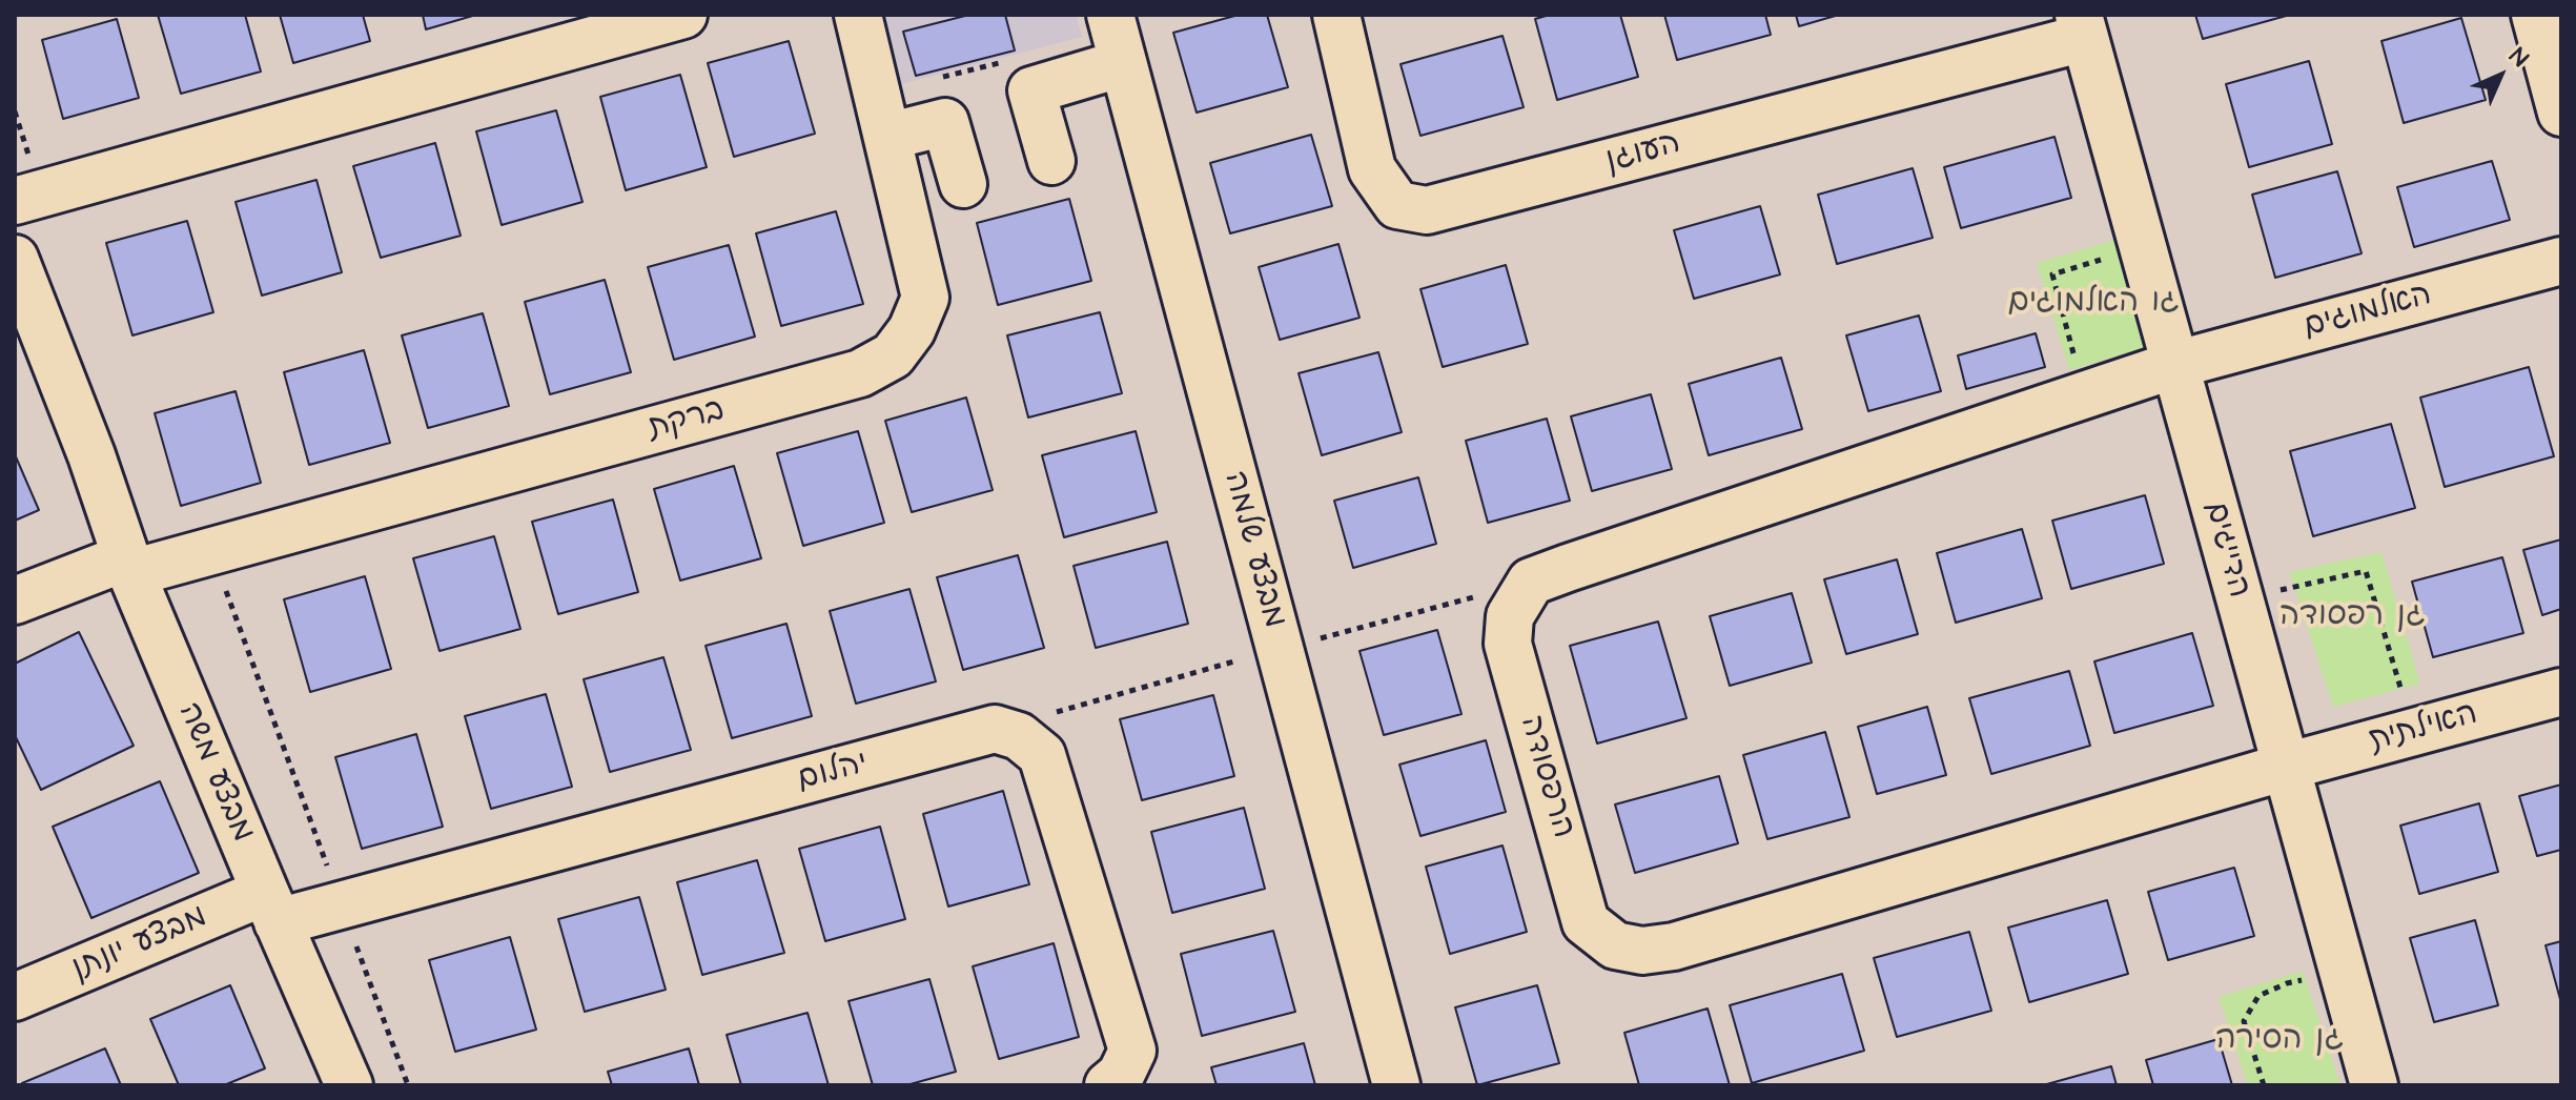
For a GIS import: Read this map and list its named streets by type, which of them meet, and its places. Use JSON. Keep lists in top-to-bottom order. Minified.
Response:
{"streets":{"street":["העוגן","האלמוגים","ברקת","מבצע שלמה","הדייגים","האילתית","מבצע משה","יהלום","הרפסודה","מבצע יונתן"]},"crossings":[["העוגן","הדייגים"],["האלמוגים","הדייגים"],["ברקת","מבצע משה"],["הדייגים","האילתית"],["הדייגים","הרפסודה"],["האילתית","הרפסודה"],["מבצע משה","יהלום"],["מבצע משה","מבצע יונתן"],["יהלום","מבצע יונתן"]],"parks":["גו האלמוגים","גן רפסודה","גן הסירה"],"north":"top right"}
